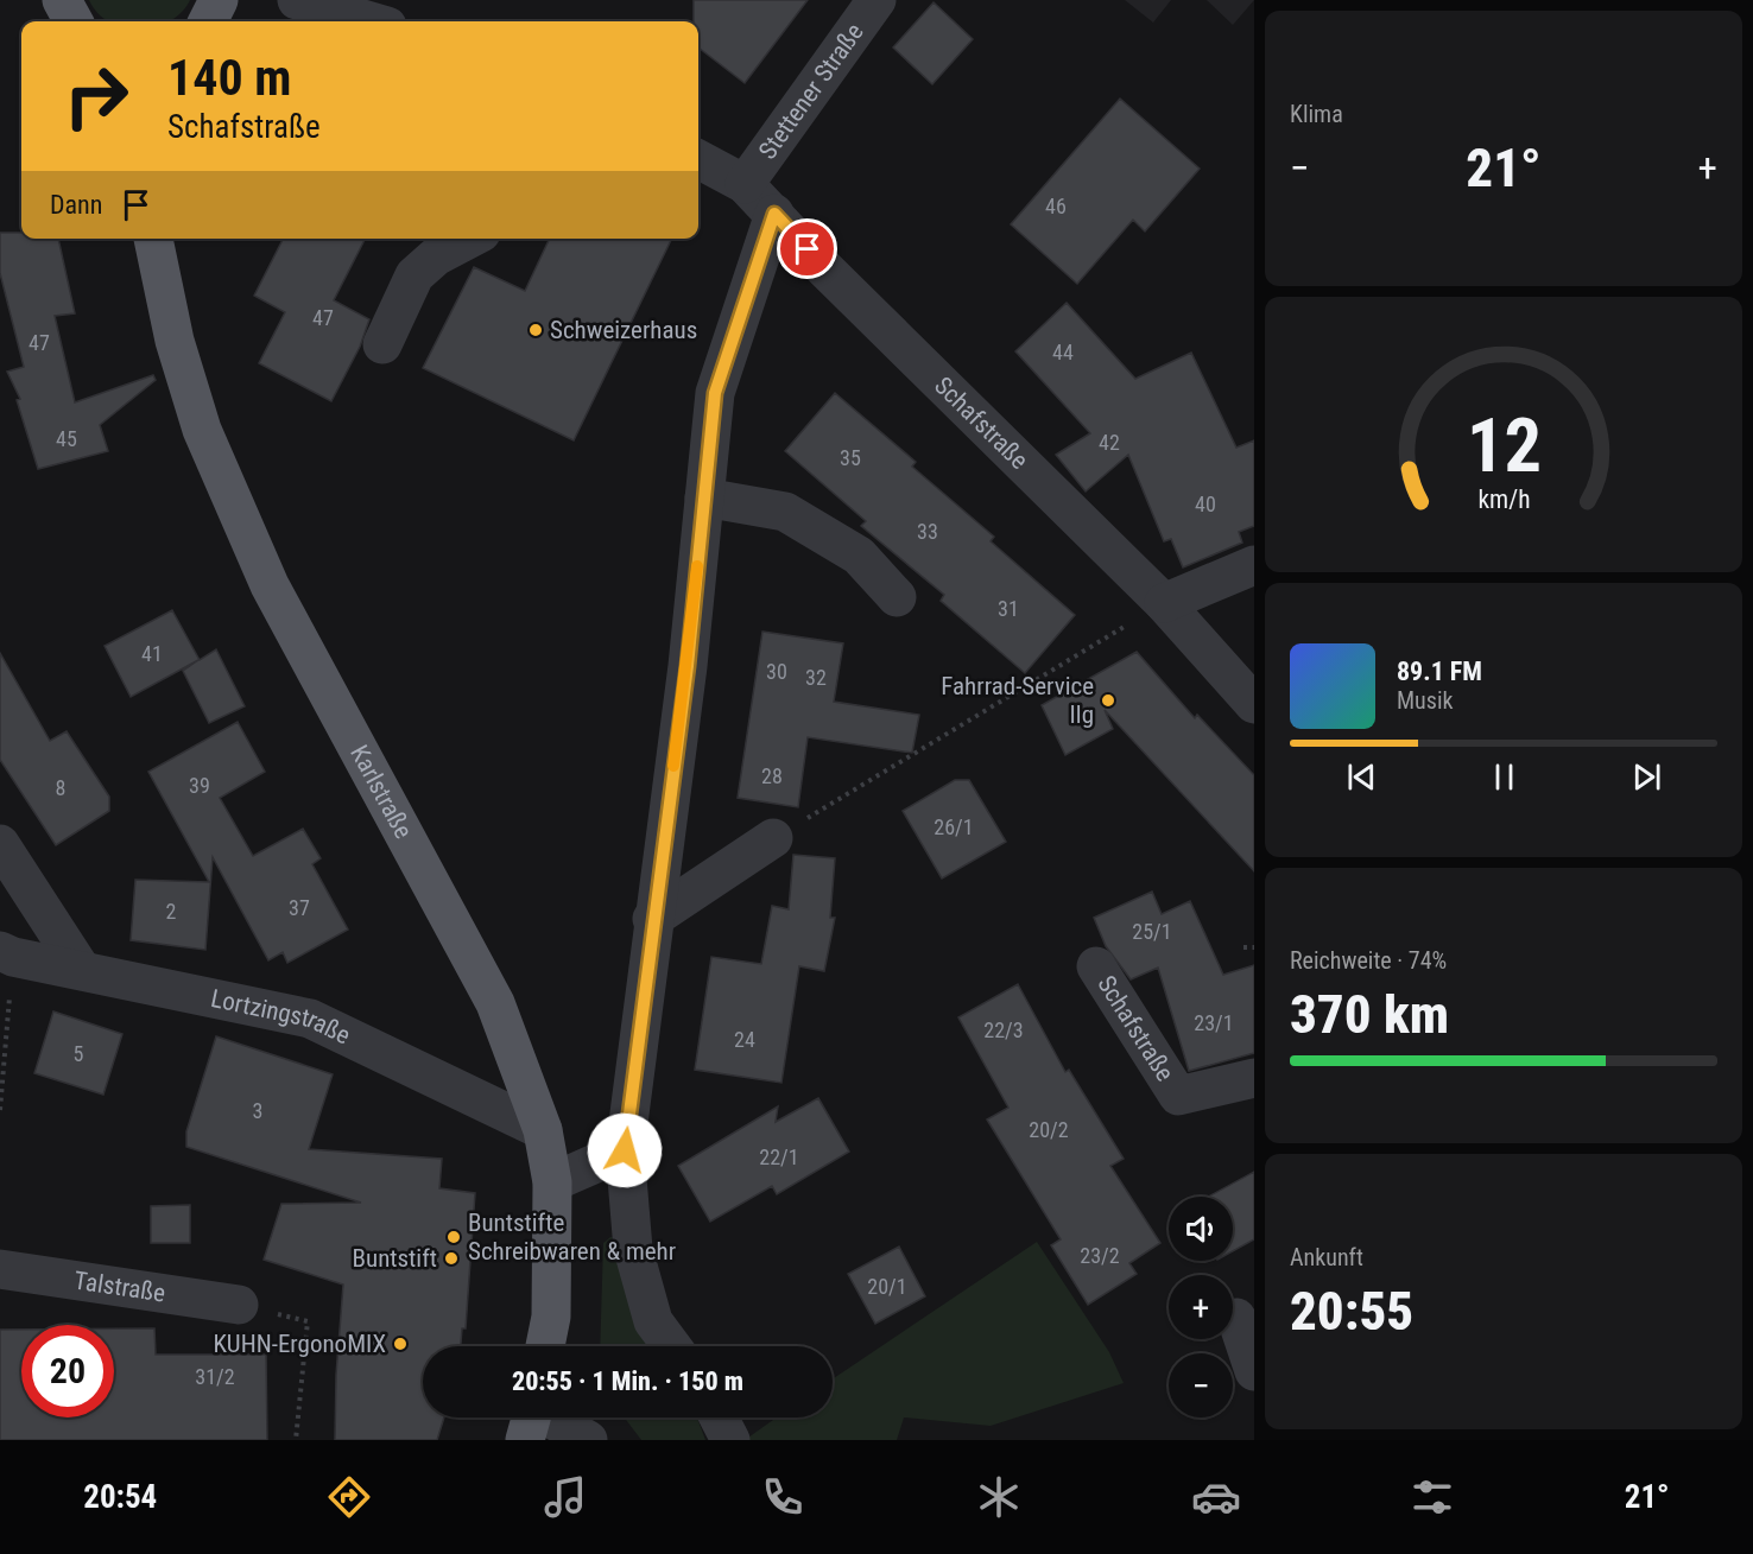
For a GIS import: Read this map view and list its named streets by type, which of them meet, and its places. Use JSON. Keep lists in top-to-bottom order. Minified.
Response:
{"streets":{"main road":["Karlstraße"],"street":["Stettener Straße","Schafstraße","Lortzingstraße","Talstraße"]},"crossings":[["Stettener Straße","Schafstraße"],["Karlstraße","Lortzingstraße"]],"places":["Schweizerhaus","Fahrrad-Service Ilg","Buntstifte Schreibwaren & mehr","Buntstift","KUHN-ErgonoMIX"],"house_numbers":["46","47","47","44","45","42","35","40","33","31","41","30","32","28","39","8","26/1","37","2","25/1","23/1","22/3","24","5","3","20/2","22/1","23/2","20/1","31/2"],"page":{"tile":["Klima",["Reichweite · 74%","370 km"],["Ankunft","20:55"]],"turn":["140 m","Schafstraße"],"heat":["−","21°","+"],"then":"Dann","song":["89.1 FM","Musik"],"map_buttons":["+","−"],"limit":"20","trip":"20:55 · 1 Min. · 150 m","tabs":["20:54","21°"],"gauge":["12","km/h"]}}
